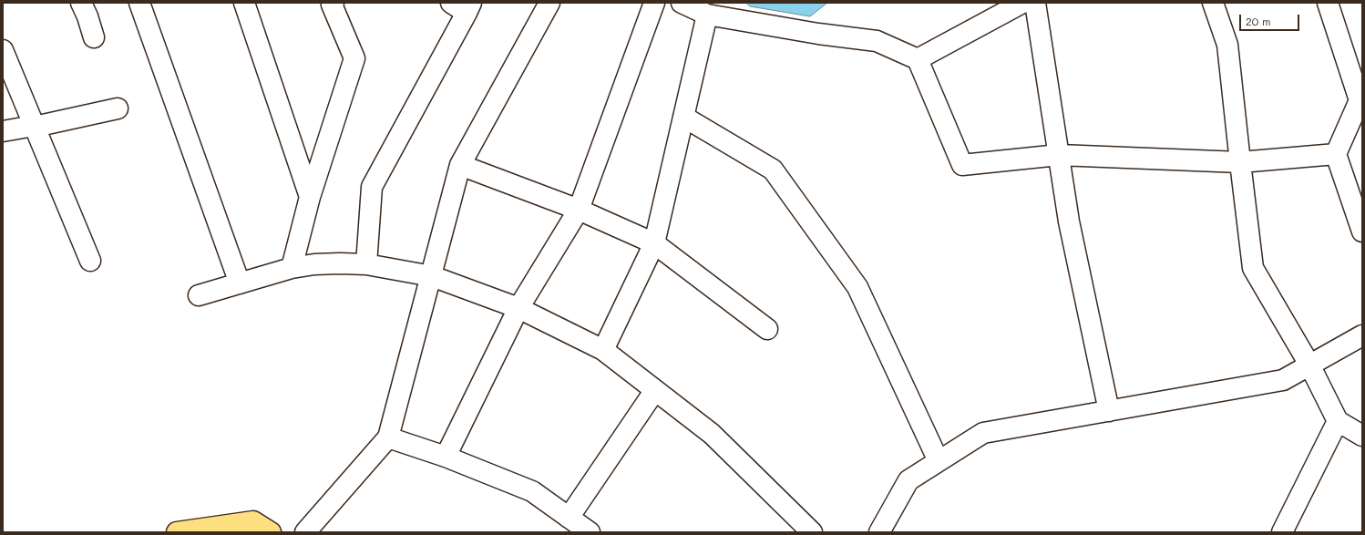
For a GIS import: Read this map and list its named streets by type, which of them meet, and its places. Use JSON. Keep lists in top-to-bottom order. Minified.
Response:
{"scale_bar":"20 m"}
